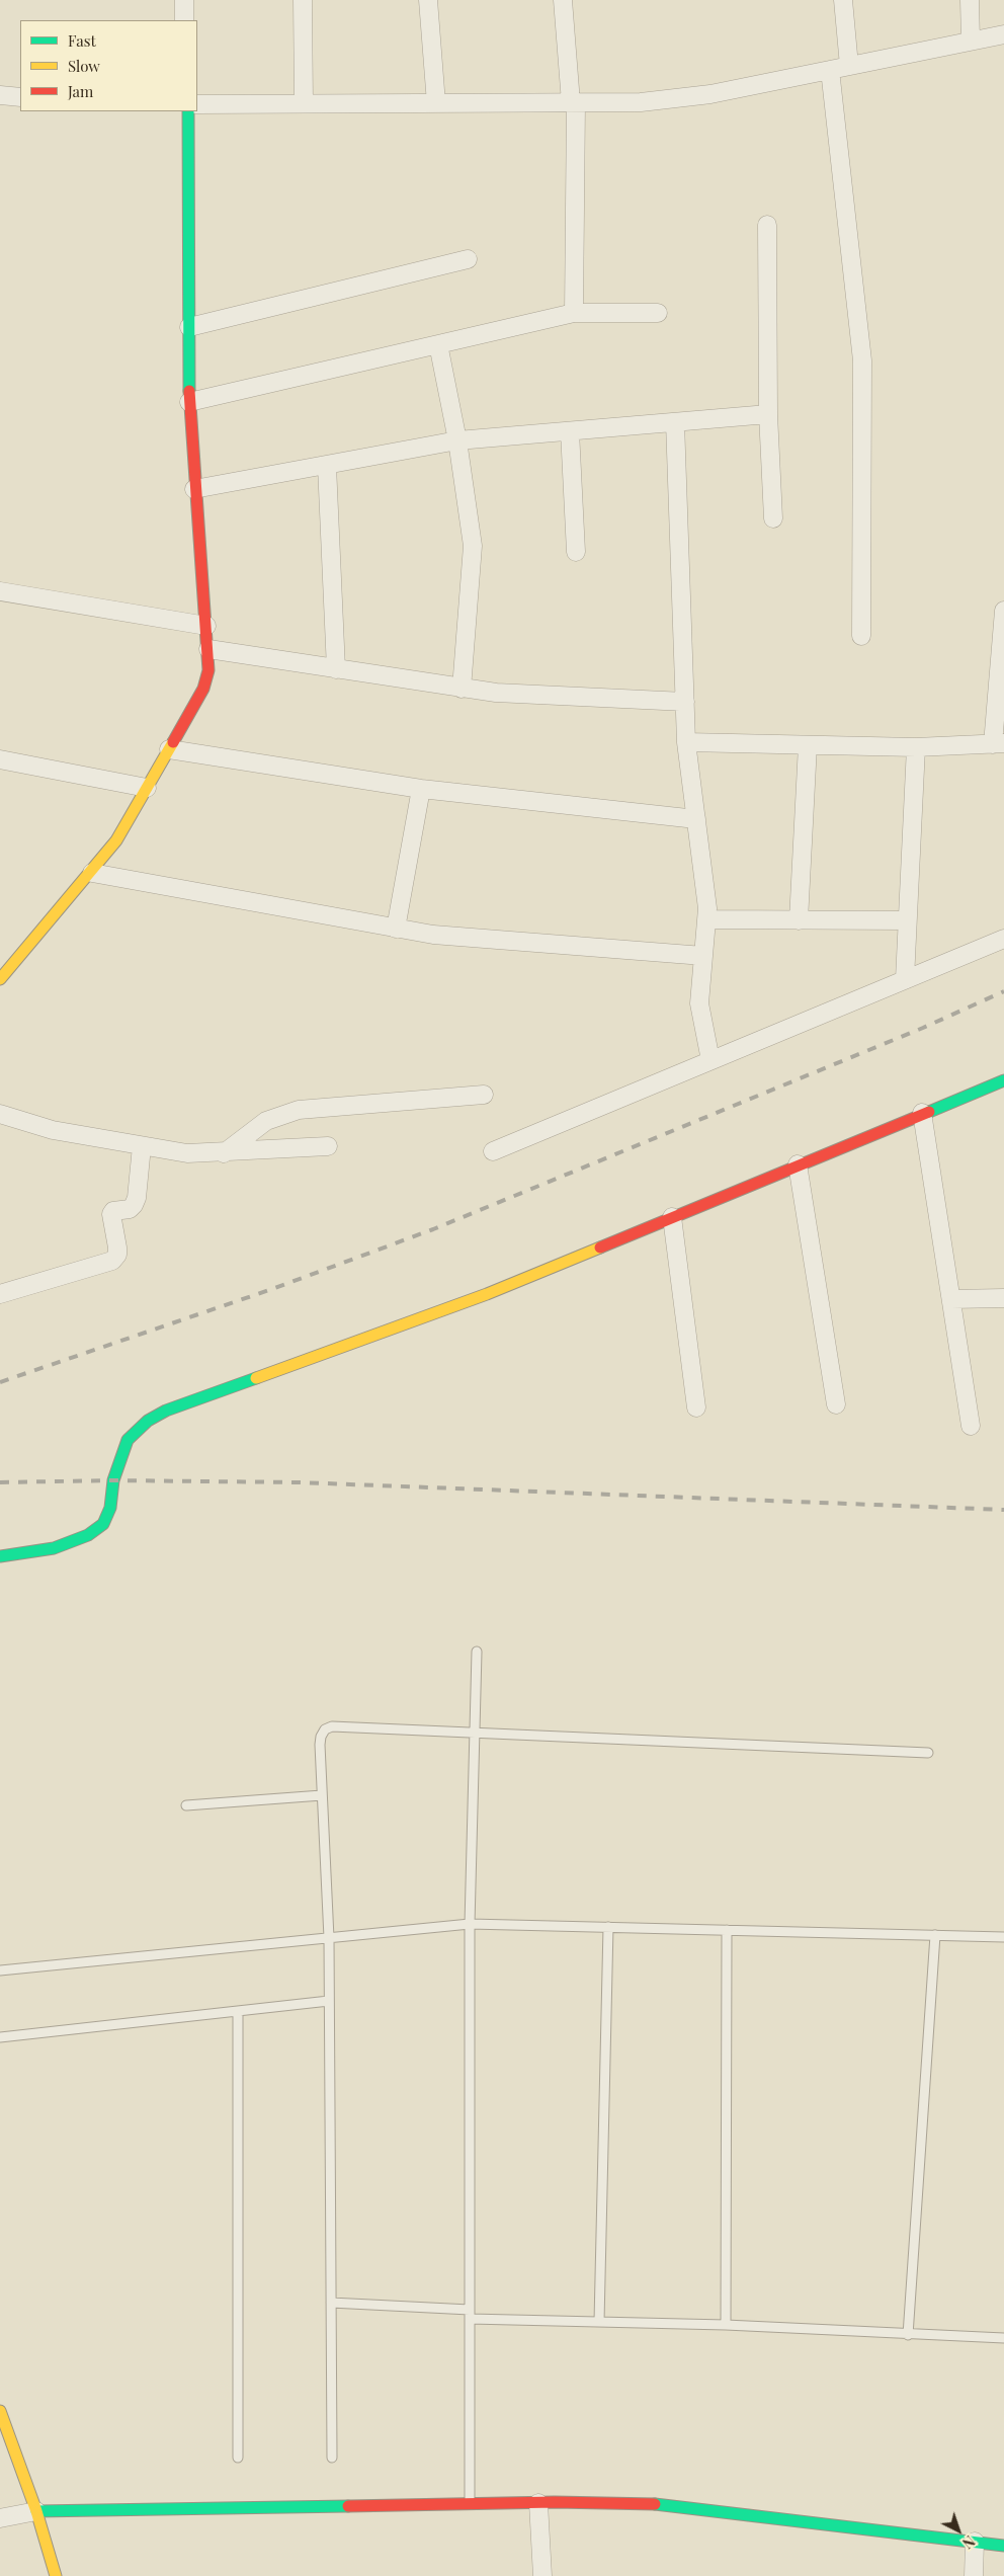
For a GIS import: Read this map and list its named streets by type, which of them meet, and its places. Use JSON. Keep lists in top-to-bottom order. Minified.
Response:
{"legend":["Fast","Slow","Jam"],"north":"bottom right"}
